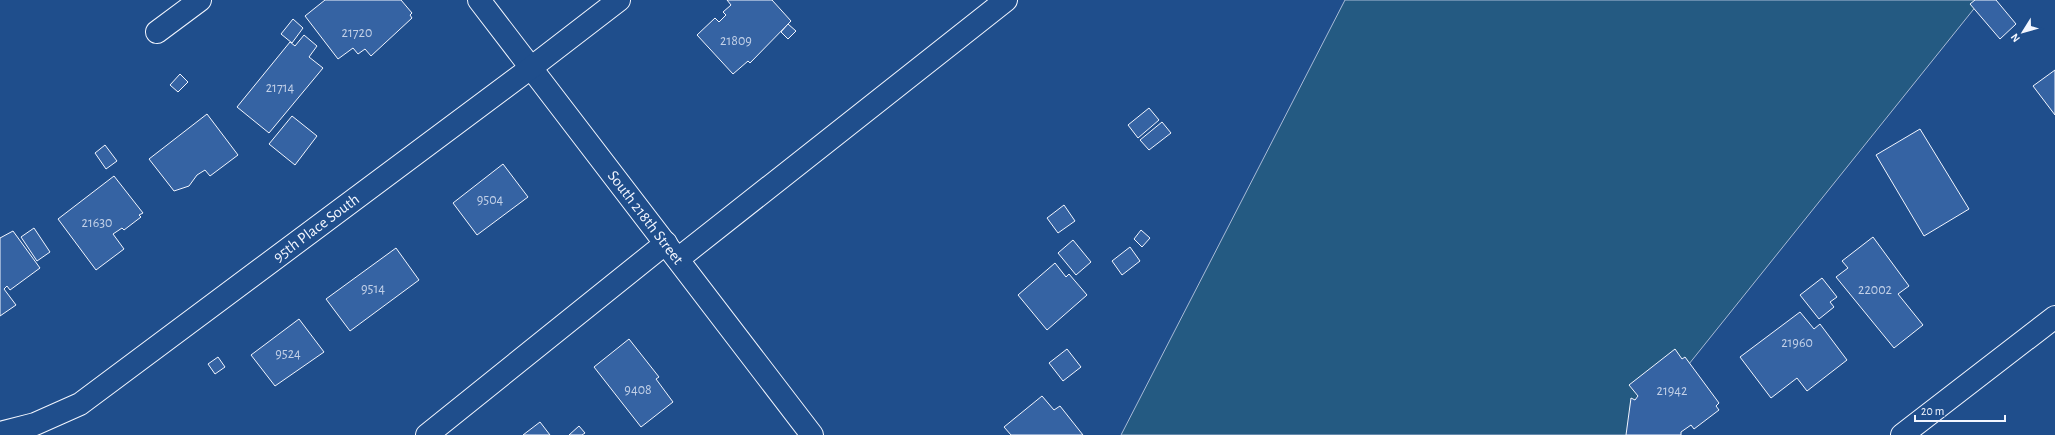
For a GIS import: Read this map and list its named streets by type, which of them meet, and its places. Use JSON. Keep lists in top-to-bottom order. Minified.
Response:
{"streets":{"street":["South 218th Street","95th Place South"]},"crossings":[["South 218th Street","95th Place South"]],"house_numbers":["21720","21809","21714","9504","21630","9514","22002","21960","9524","9408","21942"],"scale_bar":"20 m","north":"bottom left"}
